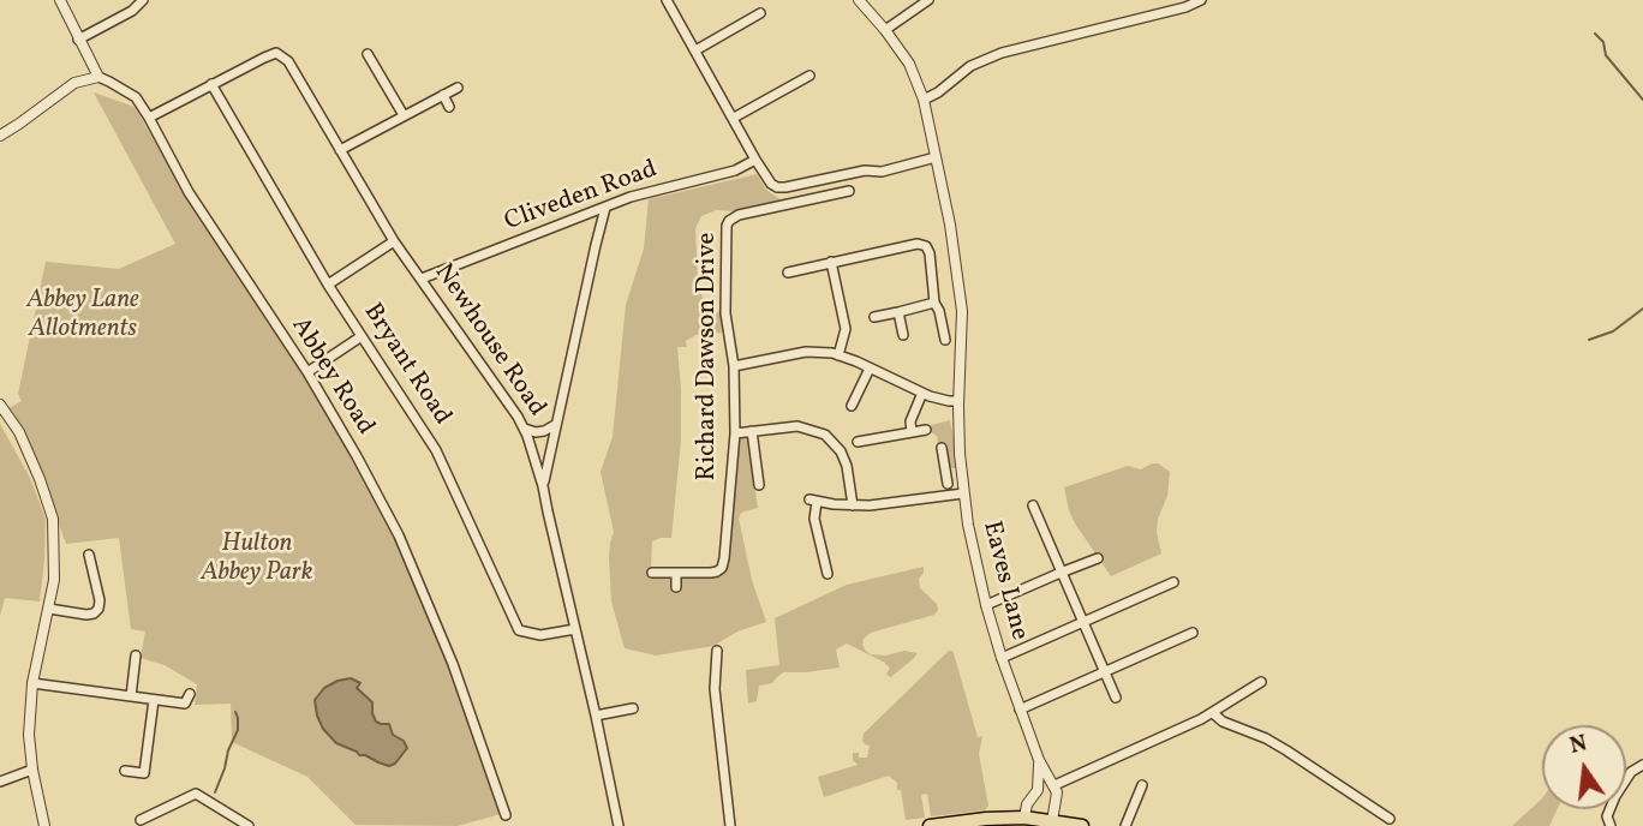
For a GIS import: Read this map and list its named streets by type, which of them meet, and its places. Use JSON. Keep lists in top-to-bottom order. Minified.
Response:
{"streets":{"street":["Cliveden Road","Newhouse Road","Richard Dawson Drive","Bryant Road","Abbey Road","Eaves Lane"]},"crossings":[["Cliveden Road","Newhouse Road"],["Newhouse Road","Bryant Road"],["Newhouse Road","Abbey Road"]],"parks":["Abbey Lane Allotments","Hulton Abbey Park"],"north":"top"}
